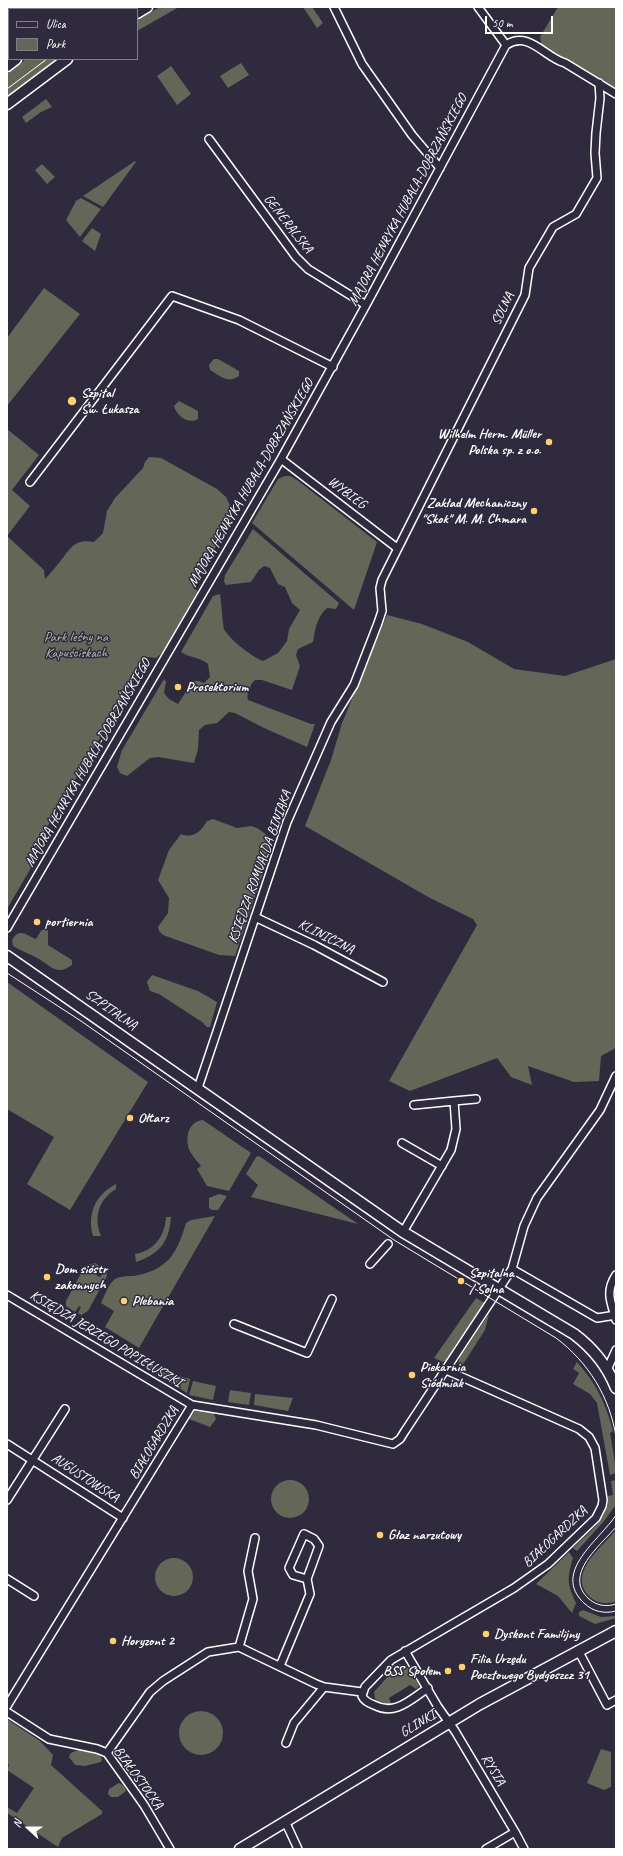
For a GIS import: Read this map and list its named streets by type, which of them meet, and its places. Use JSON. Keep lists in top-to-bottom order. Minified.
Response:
{"streets":{"street":["MAJORA HENRYKA HUBALA-DOBRZAŃSKIEGO","GENERALSKA","SOLNA","WYBIEG","KSIĘDZA ROMUALDA BINIAKA","KLINICZNA","SZPITALNA","KSIĘDZA JERZEGO POPIEŁUSZKI","BIAŁOGARDZKA","AUGUSTOWSKA","GLINKI","RYSIA","BIAŁOSTOCKA"]},"crossings":[["MAJORA HENRYKA HUBALA-DOBRZAŃSKIEGO","GENERALSKA"],["MAJORA HENRYKA HUBALA-DOBRZAŃSKIEGO","WYBIEG"],["SOLNA","WYBIEG"],["SOLNA","KSIĘDZA ROMUALDA BINIAKA"],["WYBIEG","KSIĘDZA ROMUALDA BINIAKA"],["KSIĘDZA ROMUALDA BINIAKA","KLINICZNA"],["KSIĘDZA ROMUALDA BINIAKA","SZPITALNA"],["SZPITALNA","BIAŁOGARDZKA"],["KSIĘDZA JERZEGO POPIEŁUSZKI","BIAŁOGARDZKA"],["BIAŁOGARDZKA","AUGUSTOWSKA"],["GLINKI","RYSIA"]],"parks":["Park leśny na Kapuściskach"],"places":["Szpital Św. Łukasza","Wilhelm Herm. Müller Polska sp. z o.o.","Zakład Mechaniczny \"Skok\" M. M. Chmara","Prosektorium","portiernia","Ołtarz","Dom sióstr zakonnych","Szpitalna / Solna","Plebania","Piekarnia Siódmiak","Głaz narzutowy","Dyskont Familijny","Horyzont 2","Filia Urzędu Pocztowego Bydgoszcz 31","BSS Społem"],"legend":["Ulica","Park"],"scale_bar":"50 m","north":"left"}
